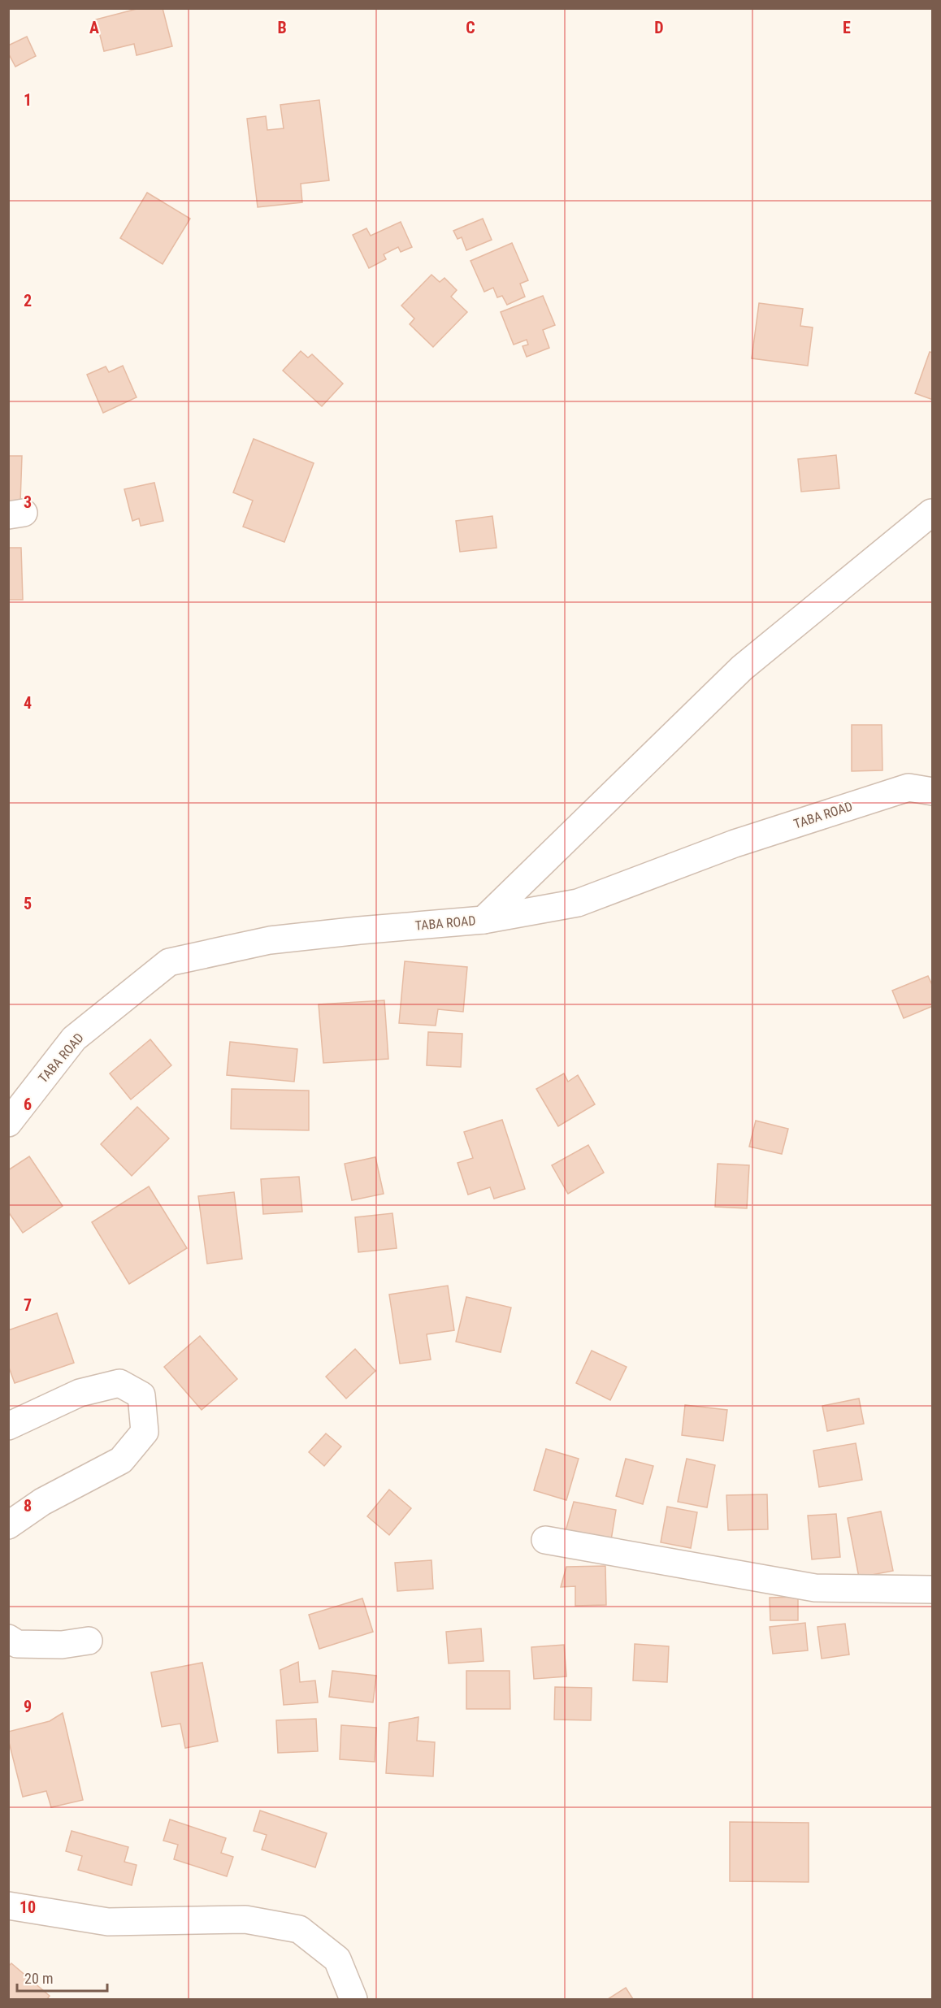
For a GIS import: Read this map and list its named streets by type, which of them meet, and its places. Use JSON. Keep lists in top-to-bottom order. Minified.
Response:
{"streets":{"street":["TABA ROAD"]},"scale_bar":"20 m","grid":{"columns":["A","B","C","D","E"],"rows":["1","2","3","4","5","6","7","8","9","10"]}}
